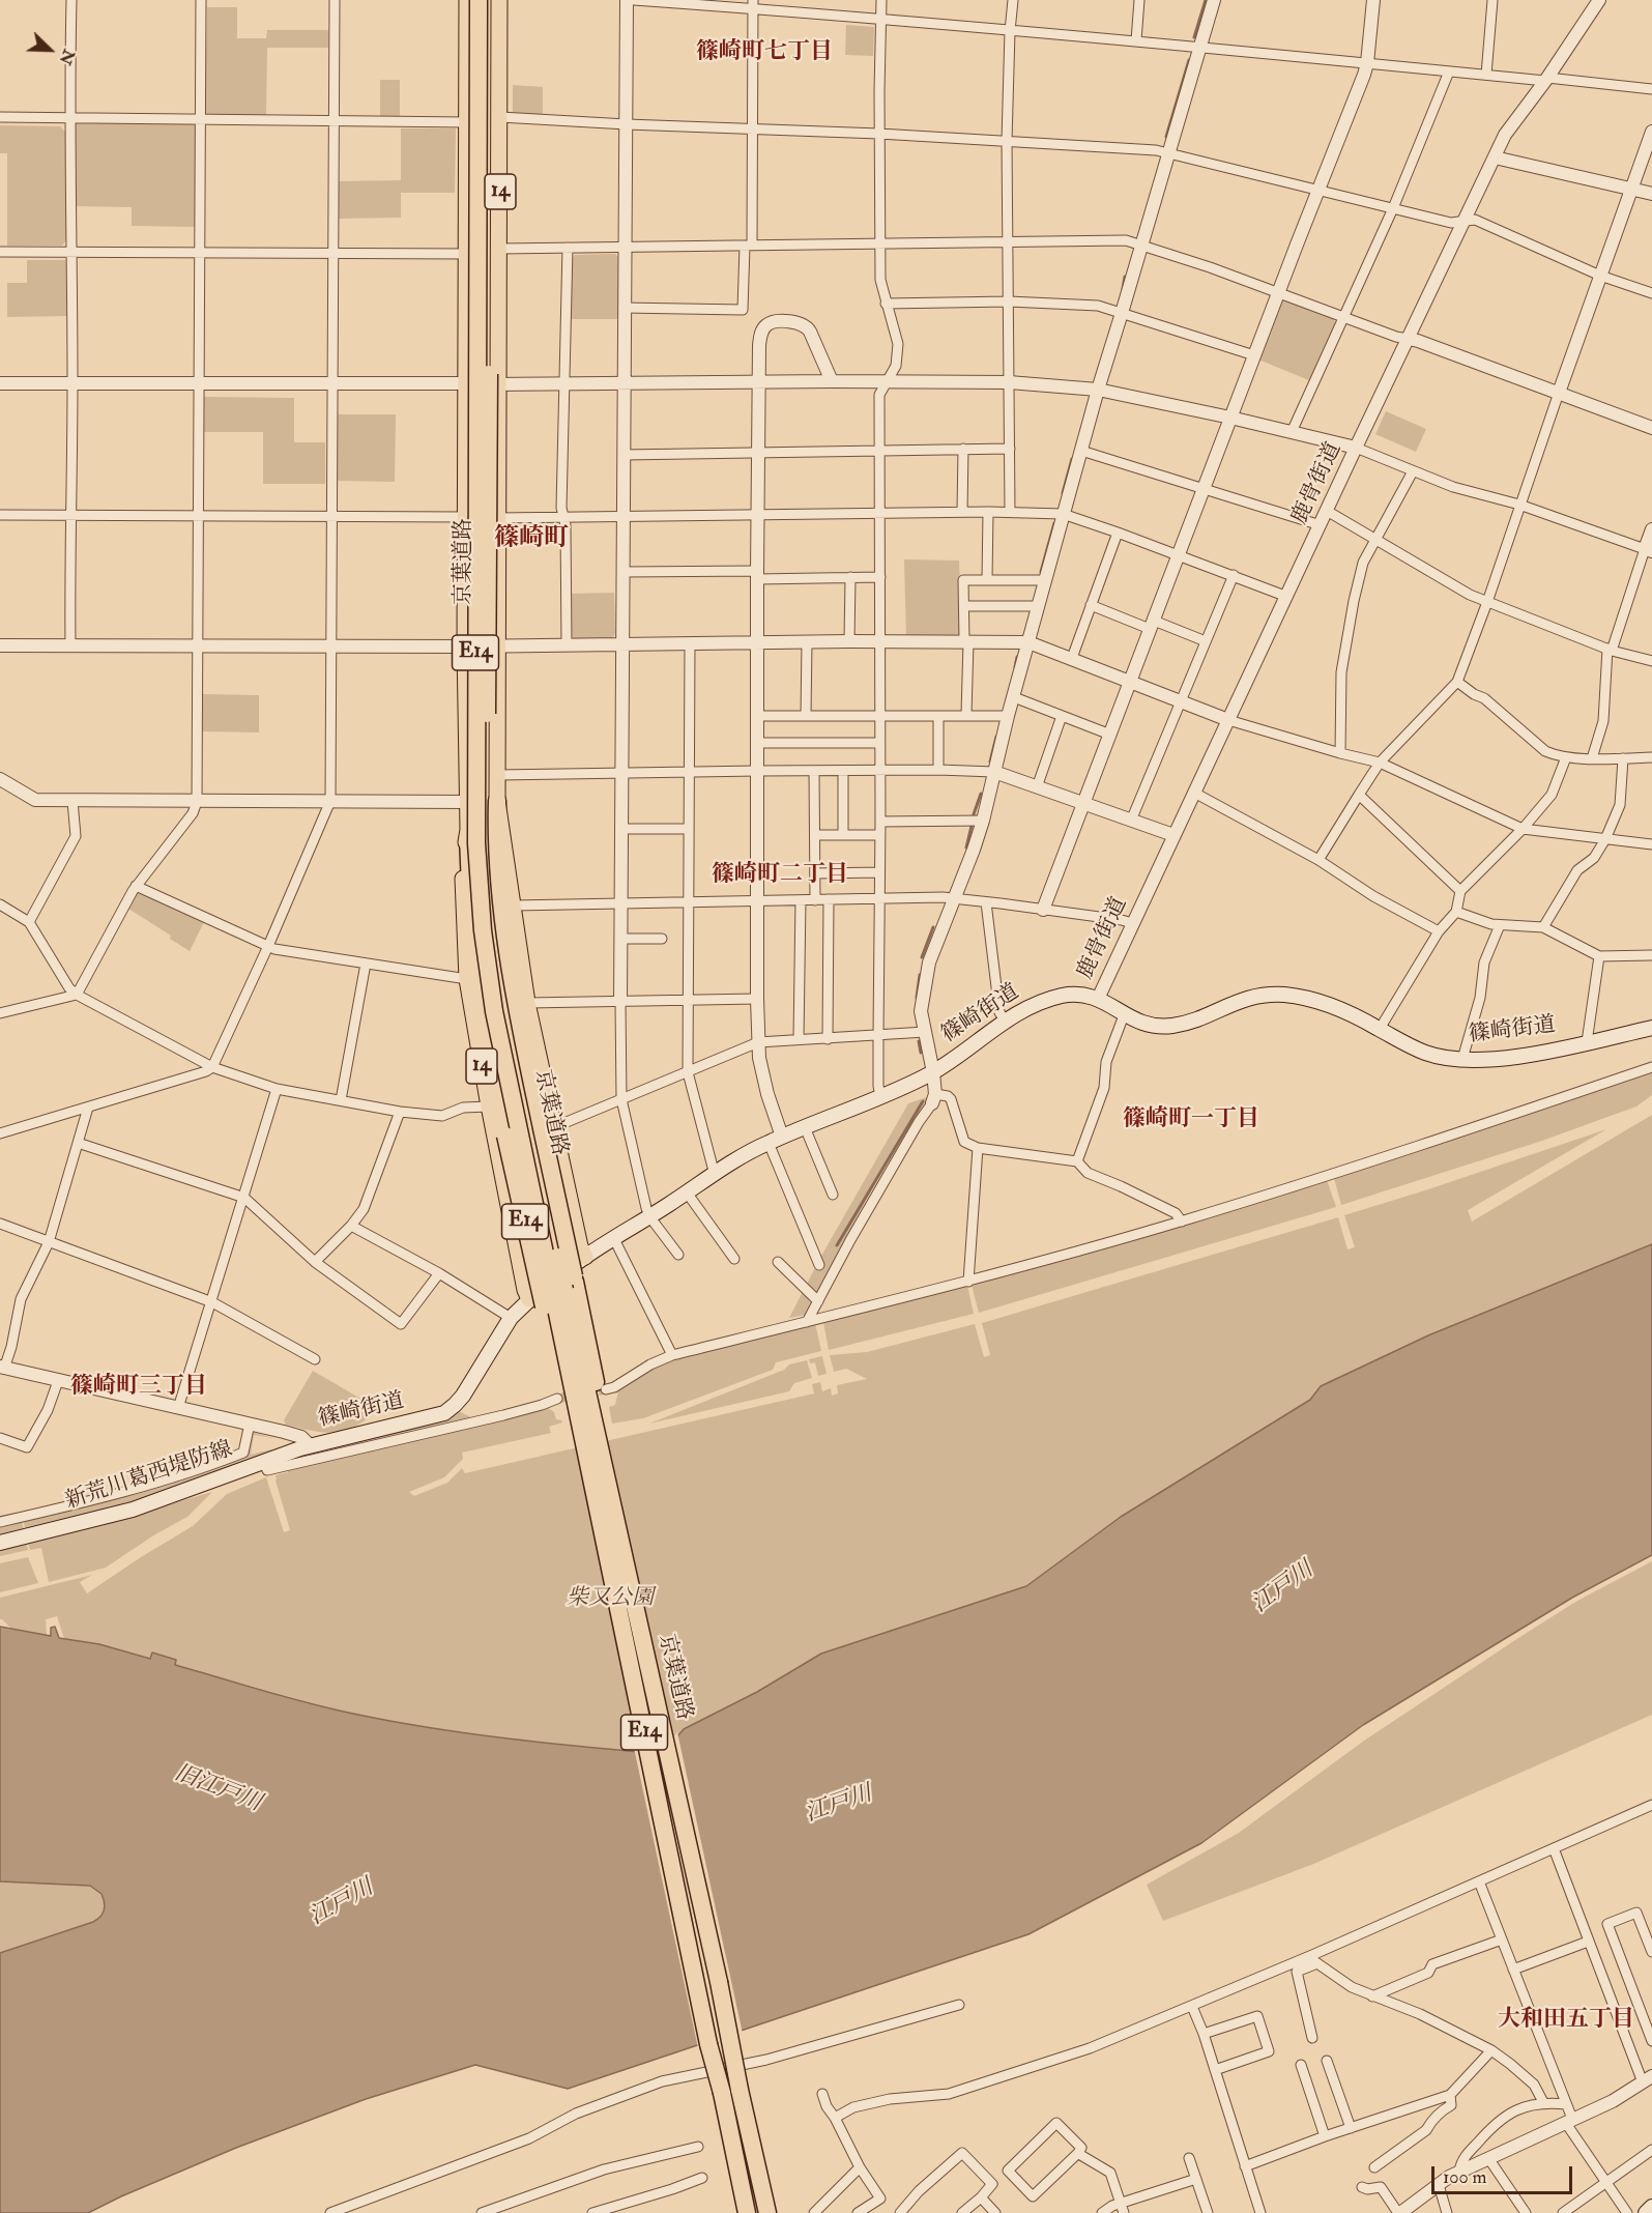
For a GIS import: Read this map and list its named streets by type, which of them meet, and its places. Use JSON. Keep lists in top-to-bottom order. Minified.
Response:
{"streets":{"highway":["14","京葉道路","E14"],"main road":["篠崎街道","新荒川葛西堤防線"],"street":["鹿骨街道"]},"crossings":[["鹿骨街道","篠崎街道"],["京葉道路","E14"],["京葉道路","篠崎街道"],["E14","篠崎街道"],["篠崎街道","新荒川葛西堤防線"]],"districts":["篠崎町七丁目","篠崎町","篠崎町二丁目","篠崎町一丁目","篠崎町三丁目","大和田五丁目"],"water":["江戸川","旧江戸川"],"parks":["柴又公園"],"scale_bar":"100 m","north":"bottom right"}
